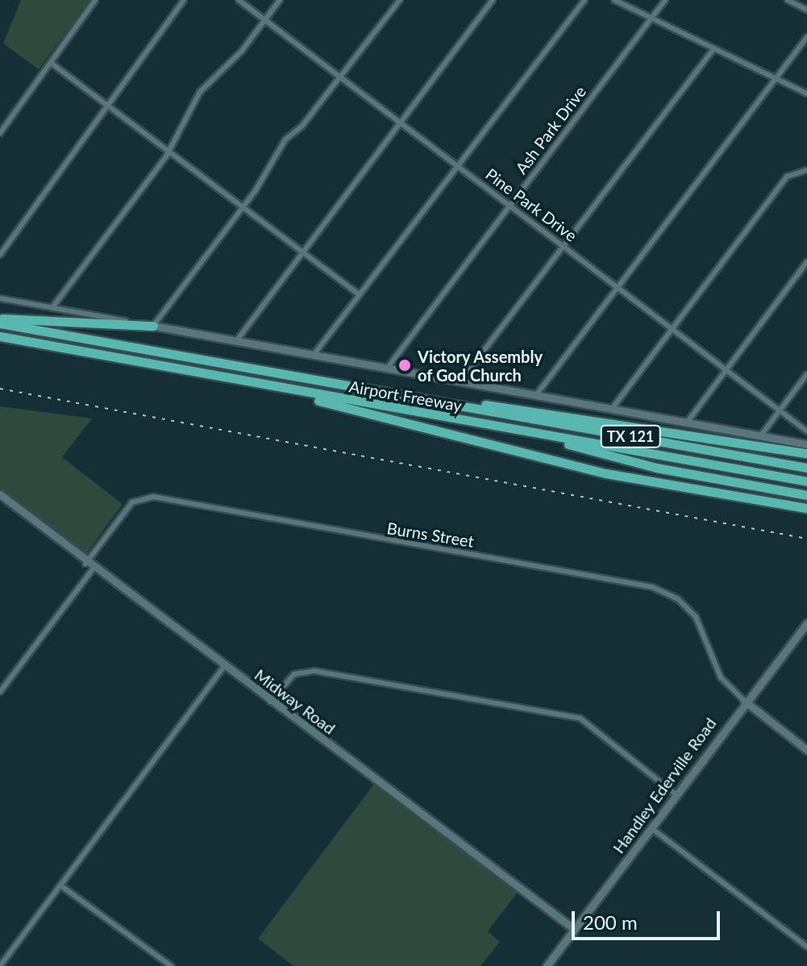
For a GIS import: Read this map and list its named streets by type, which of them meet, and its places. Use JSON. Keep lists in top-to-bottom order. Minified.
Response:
{"streets":{"highway":["Airport Freeway","TX 121"],"main road":["Midway Road","Handley Ederville Road"],"street":["Ash Park Drive","Pine Park Drive","Burns Street"]},"crossings":[["Ash Park Drive","Pine Park Drive"],["Ash Park Drive","Airport Freeway"],["Burns Street","Midway Road"],["Burns Street","Handley Ederville Road"],["Midway Road","Handley Ederville Road"]],"places":["Victory Assembly of God Church"],"scale_bar":"200 m"}
